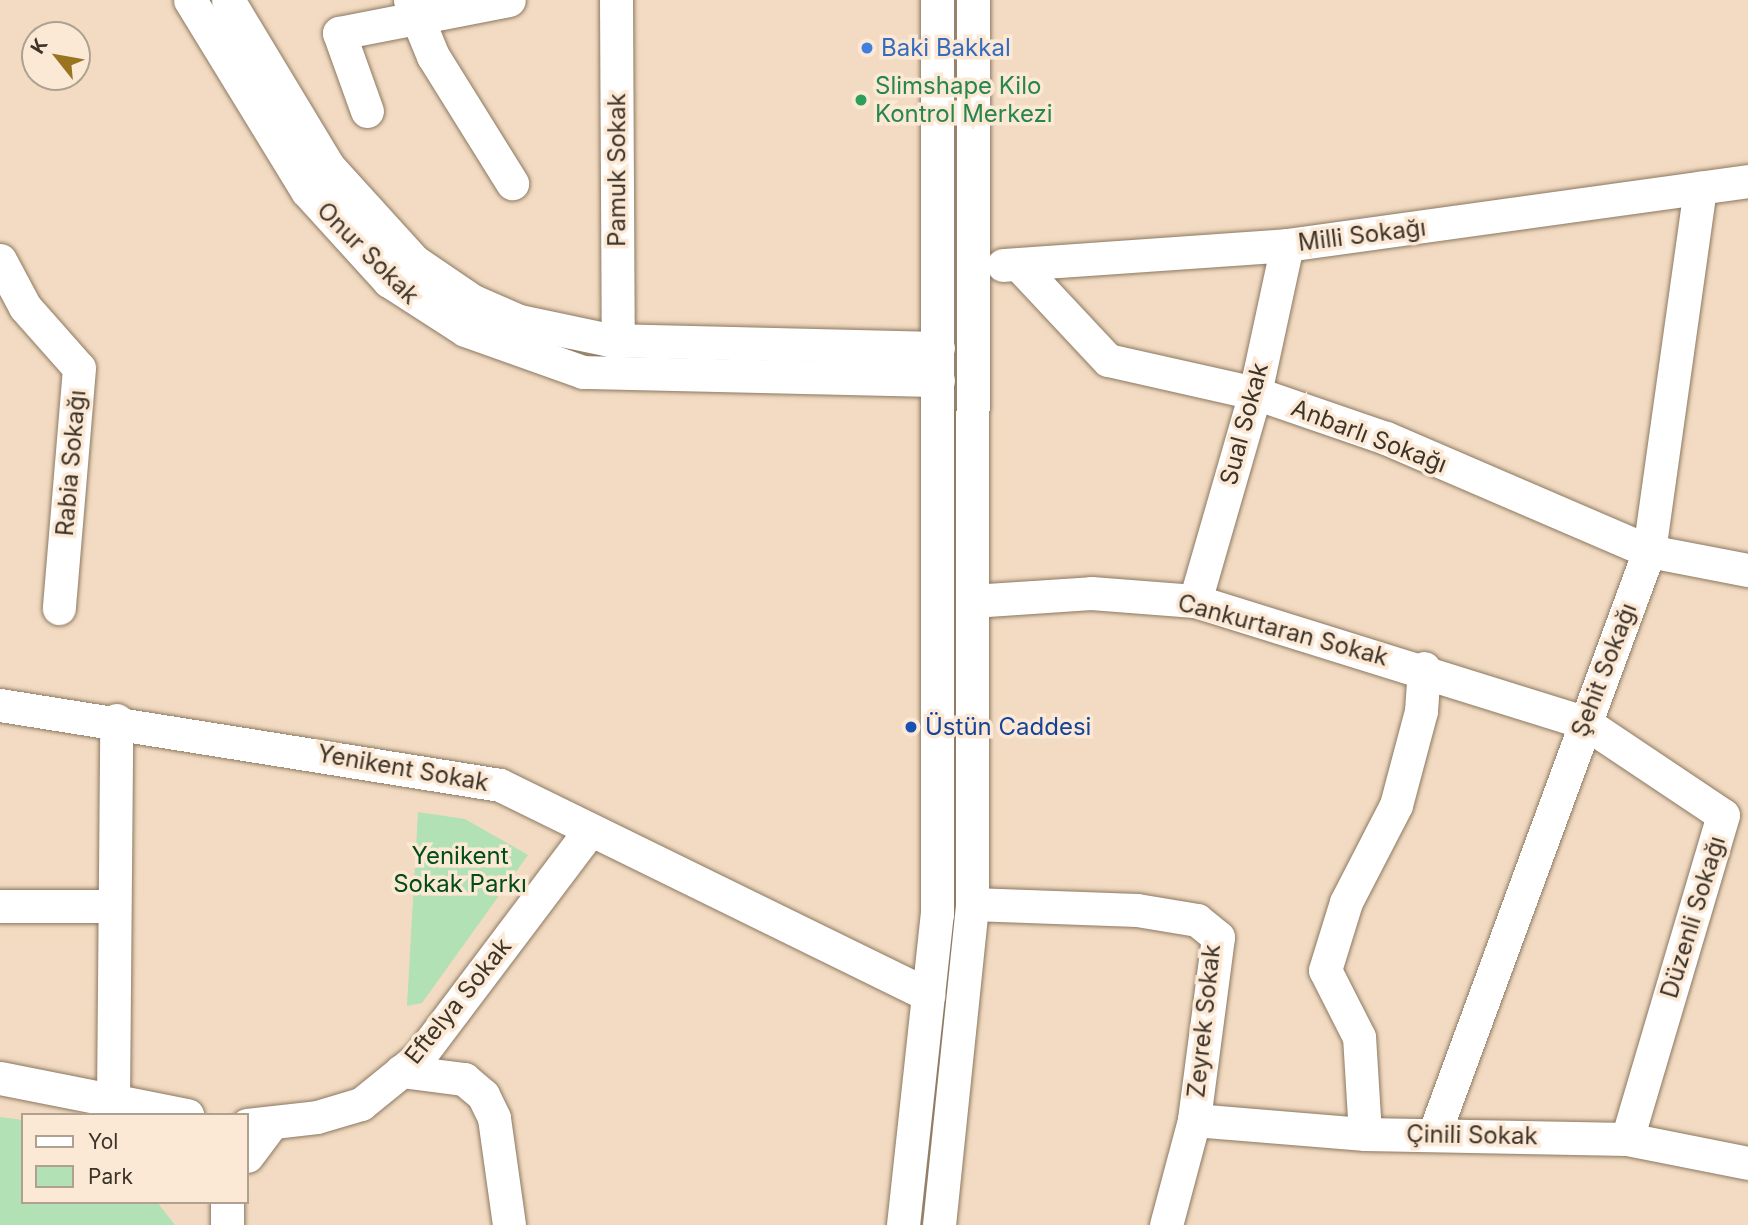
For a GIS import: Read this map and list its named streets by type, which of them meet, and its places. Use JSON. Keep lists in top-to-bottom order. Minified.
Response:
{"streets":{"street":["Pamuk Sokak","Milli Sokağı","Onur Sokak","Sual Sokak","Anbarlı Sokağı","Rabia Sokağı","Cankurtaran Sokak","Şehit Sokağı","Yenikent Sokak","Düzenli Sokağı","Eftelya Sokak","Zeyrek Sokak","Çinili Sokak"]},"crossings":[["Pamuk Sokak","Onur Sokak"],["Milli Sokağı","Sual Sokak"],["Milli Sokağı","Anbarlı Sokağı"],["Milli Sokağı","Şehit Sokağı"],["Sual Sokak","Anbarlı Sokağı"],["Sual Sokak","Cankurtaran Sokak"],["Anbarlı Sokağı","Şehit Sokağı"],["Cankurtaran Sokak","Şehit Sokağı"],["Cankurtaran Sokak","Düzenli Sokağı"],["Şehit Sokağı","Düzenli Sokağı"],["Şehit Sokağı","Çinili Sokak"],["Yenikent Sokak","Eftelya Sokak"],["Düzenli Sokağı","Çinili Sokak"],["Zeyrek Sokak","Çinili Sokak"]],"parks":["Yenikent Sokak Parkı"],"places":["Baki Bakkal","Slimshape Kilo Kontrol Merkezi","Üstün Caddesi"],"legend":["Yol","Park"],"north":"top left"}
